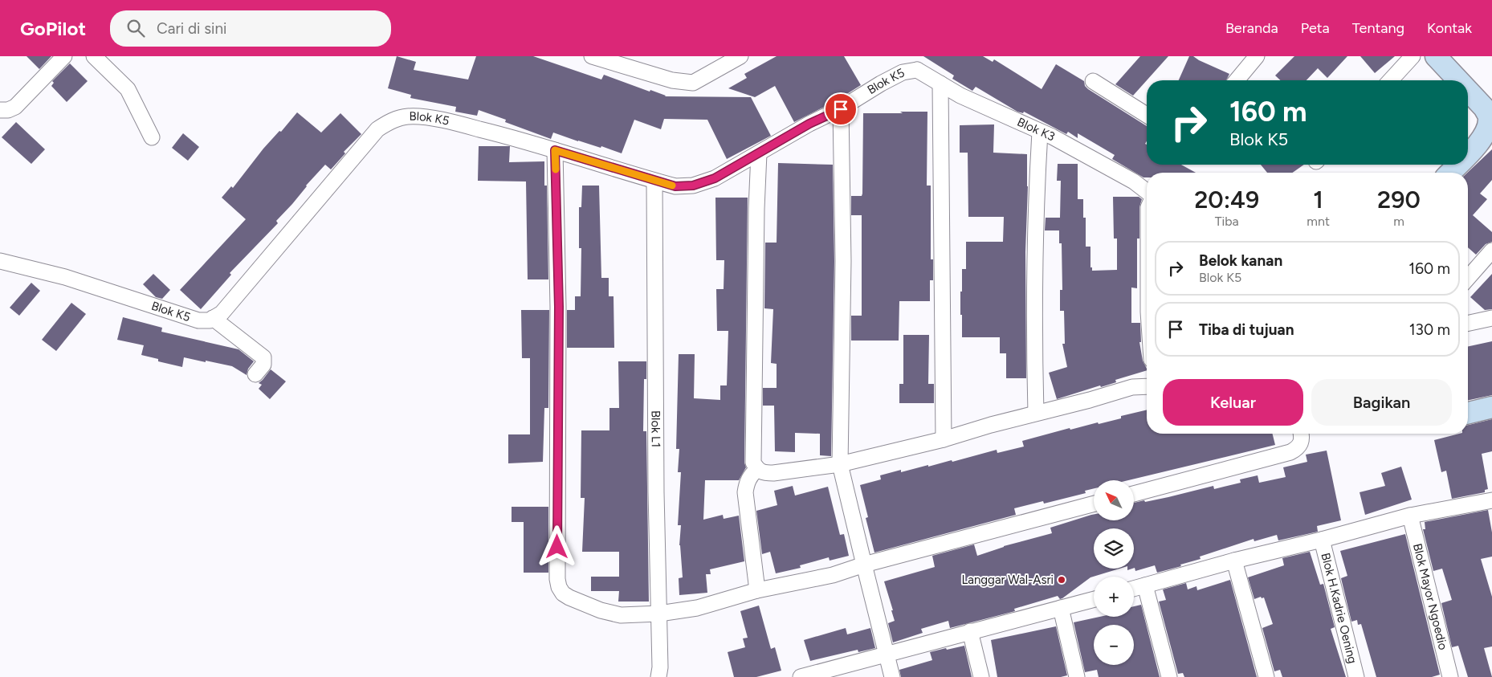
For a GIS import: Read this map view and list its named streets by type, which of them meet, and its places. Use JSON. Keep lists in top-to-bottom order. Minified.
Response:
{"streets":{"street":["Blok K5","Blok K3","Blok L1","Blok Mayor Ngoedio","Blok H.Kadrie Oening"]},"crossings":[["Blok K5","Blok K3"],["Blok K5","Blok L1"]],"places":["Langgar Wal-Asri"],"north":"top left","page":{"header":"GoPilot","search":"Cari di sini","nav":["Beranda","Peta","Tentang","Kontak"],"turn":["160 m","Blok K5"],"eta":["20:49","Tiba","1","mnt","290","m"],"list":[{"name":"Belok kanan","note":"Blok K5","value":"160 m"},{"name":"Tiba di tujuan","value":"130 m"}],"buttons":["Keluar","Bagikan"],"map_buttons":["+","−"]}}
